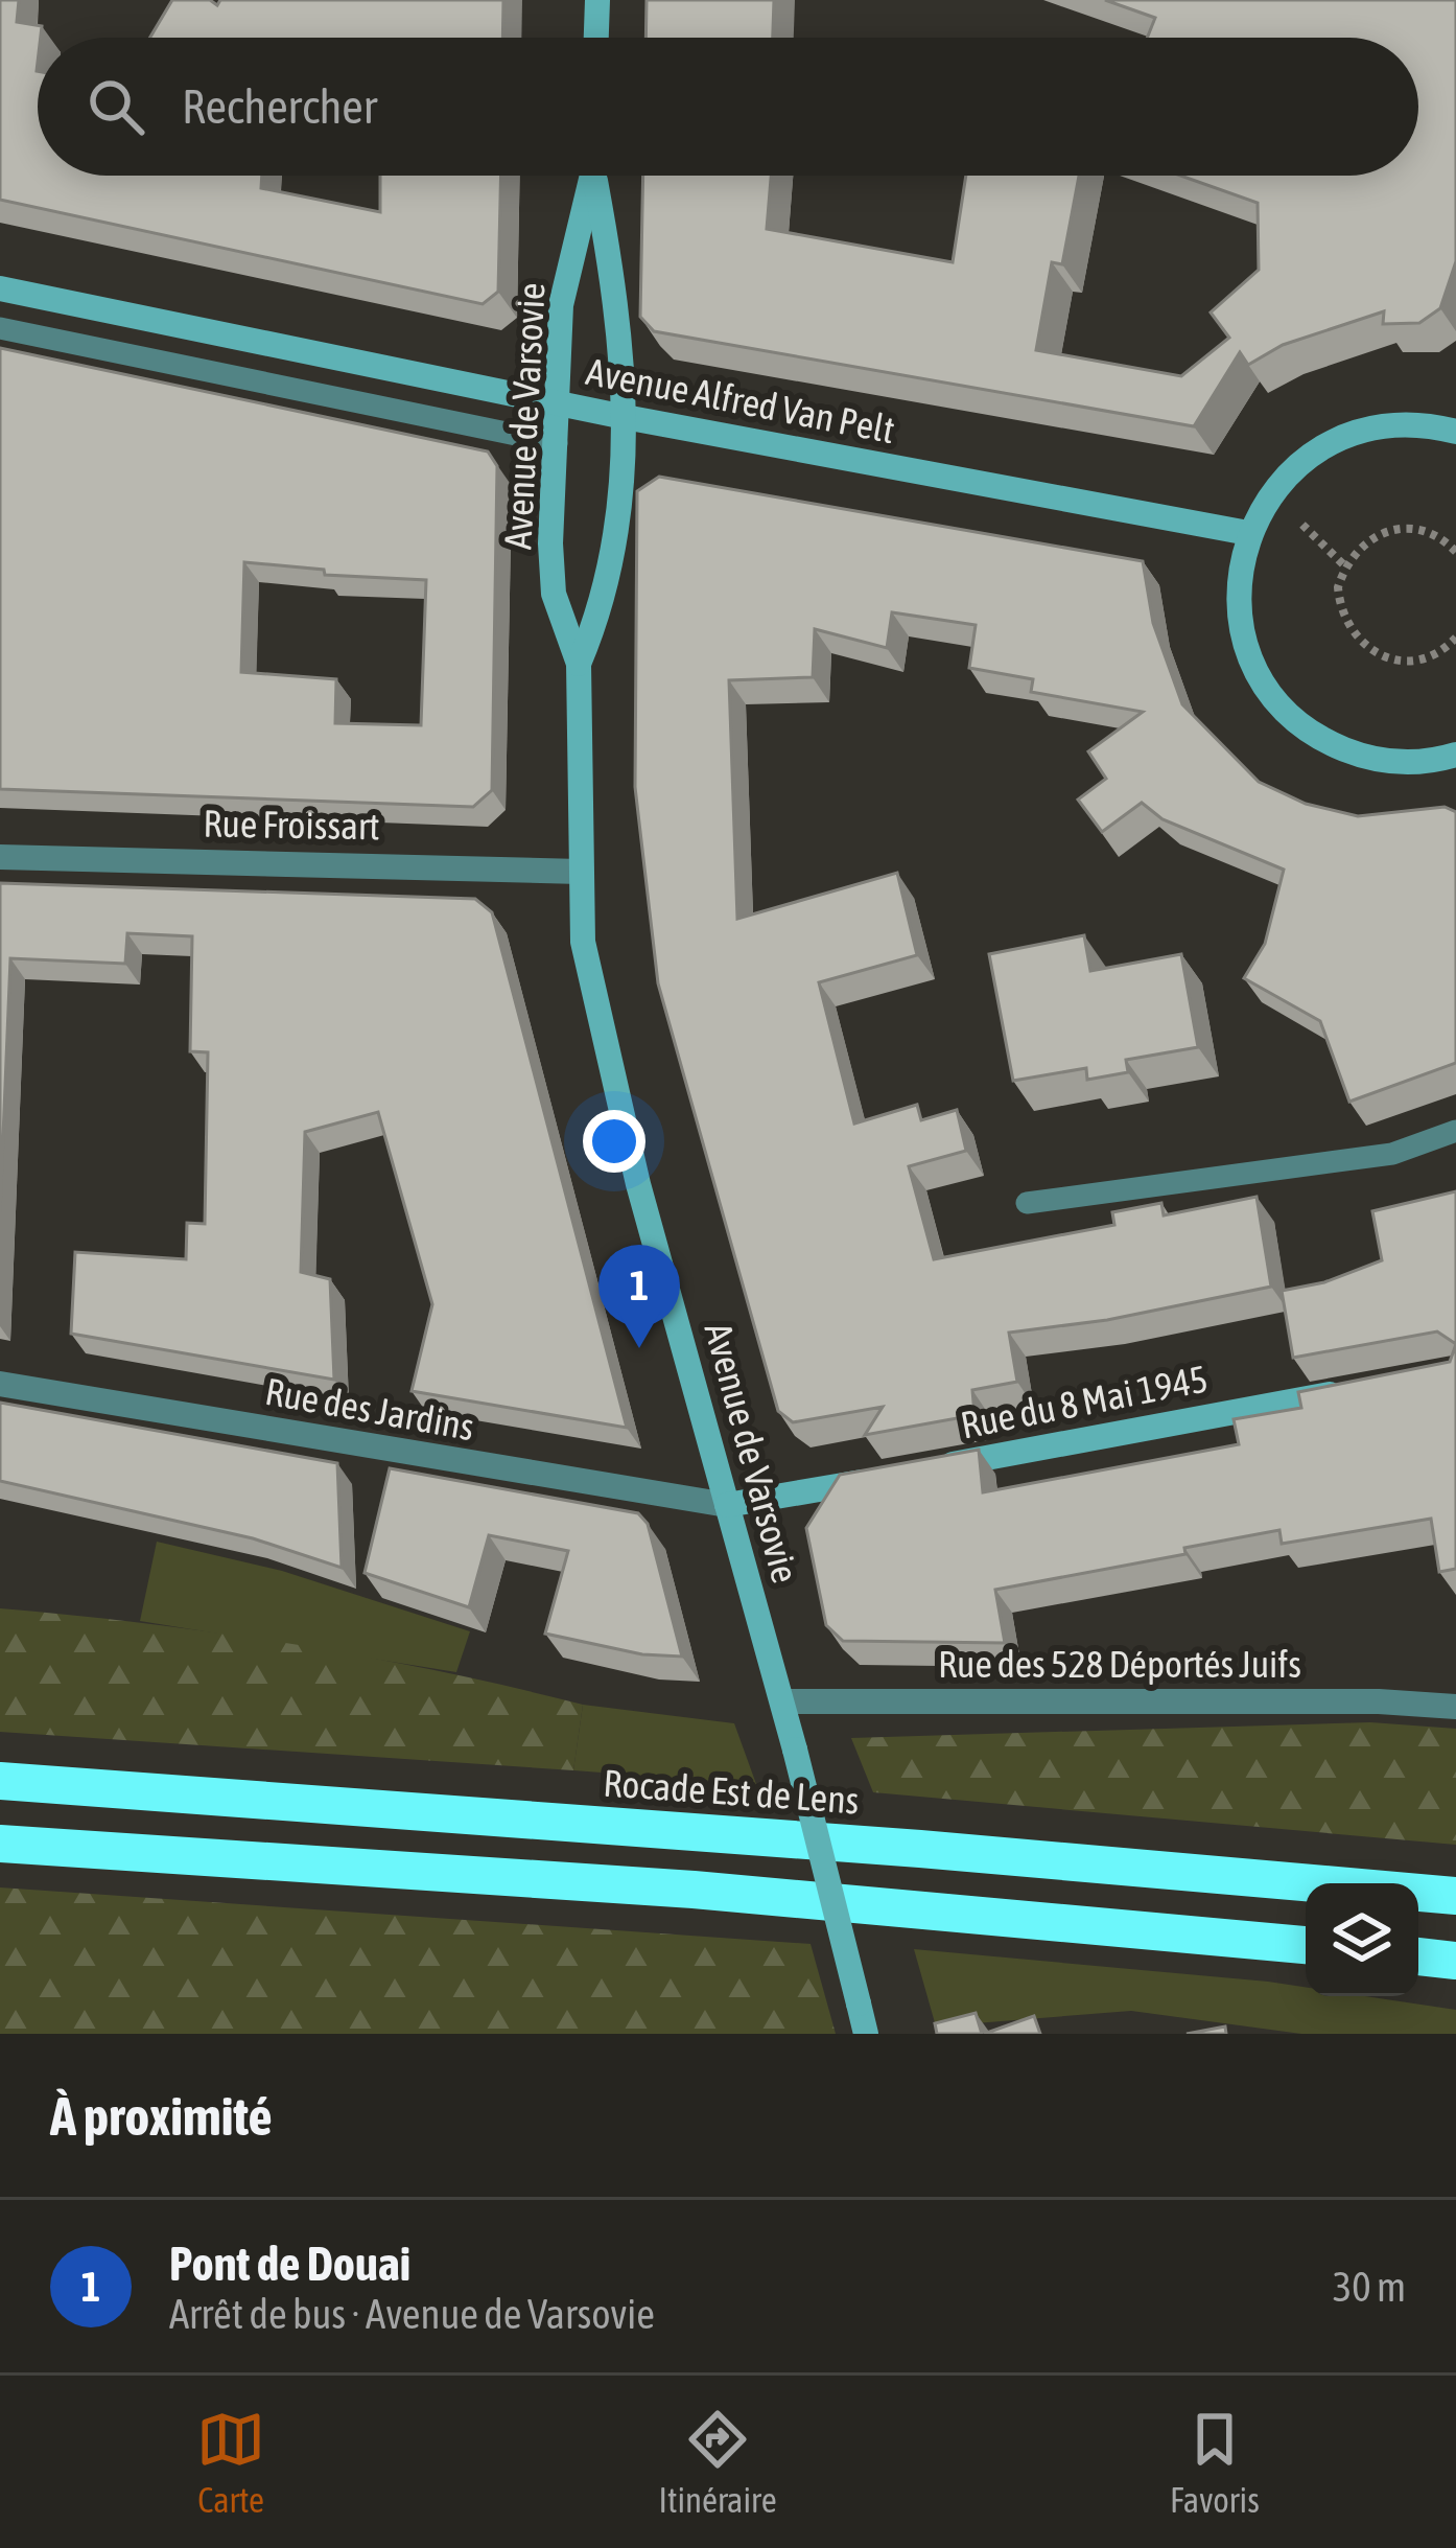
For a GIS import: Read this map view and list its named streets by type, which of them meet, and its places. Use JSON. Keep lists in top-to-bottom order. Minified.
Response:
{"streets":{"highway":["Rocade Est de Lens"],"main road":["Avenue Alfred Van Pelt","Avenue de Varsovie","Rue du 8 Mai 1945"],"street":["Rue Froissart","Rue des Jardins","Rue des 528 Déportés Juifs"]},"crossings":[["Avenue Alfred Van Pelt","Avenue de Varsovie"],["Avenue de Varsovie","Rue Froissart"],["Avenue de Varsovie","Rue des Jardins"],["Avenue de Varsovie","Rue des 528 Déportés Juifs"]],"page":{"search":"Rechercher","pins":"1","heading":"À proximité","list":[{"mark":"1","name":"Pont de Douai","note":"Arrêt de bus · Avenue de Varsovie","value":"30 m"}],"nav":["Carte","Itinéraire","Favoris"]}}
